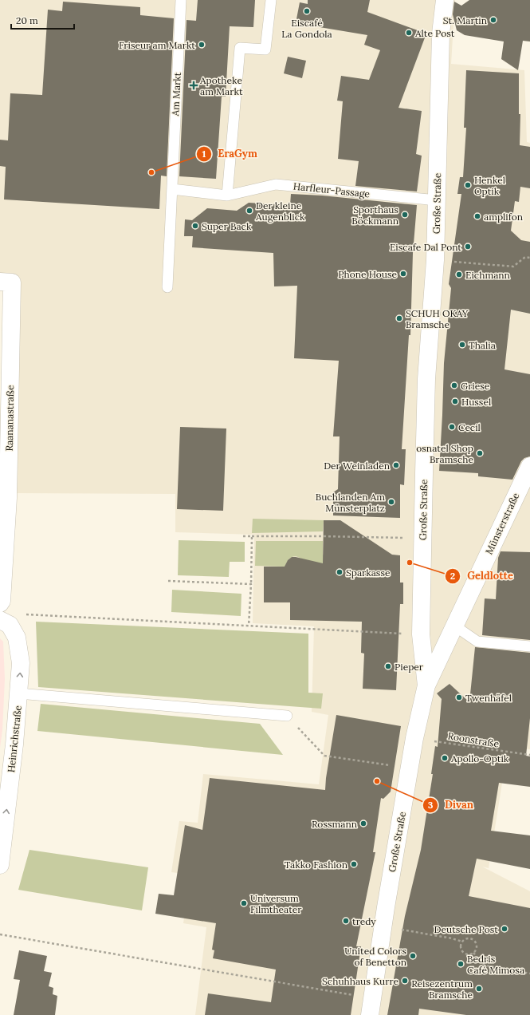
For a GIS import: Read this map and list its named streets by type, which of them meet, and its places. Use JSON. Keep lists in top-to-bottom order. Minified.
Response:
{"streets":{"street":["Große Straße","Raananastraße","Münsterstraße","Heinrichstraße"],"lane":["Am Markt","Harfleur-Passage"],"path":["Roonstraße"]},"crossings":[["Am Markt","Harfleur-Passage"],["Harfleur-Passage","Große Straße"],["Große Straße","Münsterstraße"],["Große Straße","Roonstraße"]],"one_way":["Heinrichstraße"],"places":{"other":["Eiscafé La Gondola","St. Martin","Alte Post","Friseur am Markt","EraGym","Henkel Optik","Der kleine Augenblick","Sporthaus Böckmann","amplifon","Super Back","Eiscafe Dal Pont","Phone House","Eichmann","SCHUH OKAY Bramsche","Thalia","Griese","Hussel","Cecil","osnatel Shop Bramsche","Der Weinladen","Buchlanden Am Münsterplatz","Geldlotte","Sparkasse","Pieper","Twenhäfel","Apollo-Optik","Divan","Rossmann","Takko Fashion","Universum Filmtheater","tredy","Deutsche Post","United Colors of Benetton","Bedris Café Mimosa","Schuhhaus Kurre","Reisezentrum Bramsche"],"health":["Apotheke am Markt"]},"scale_bar":"20 m"}
